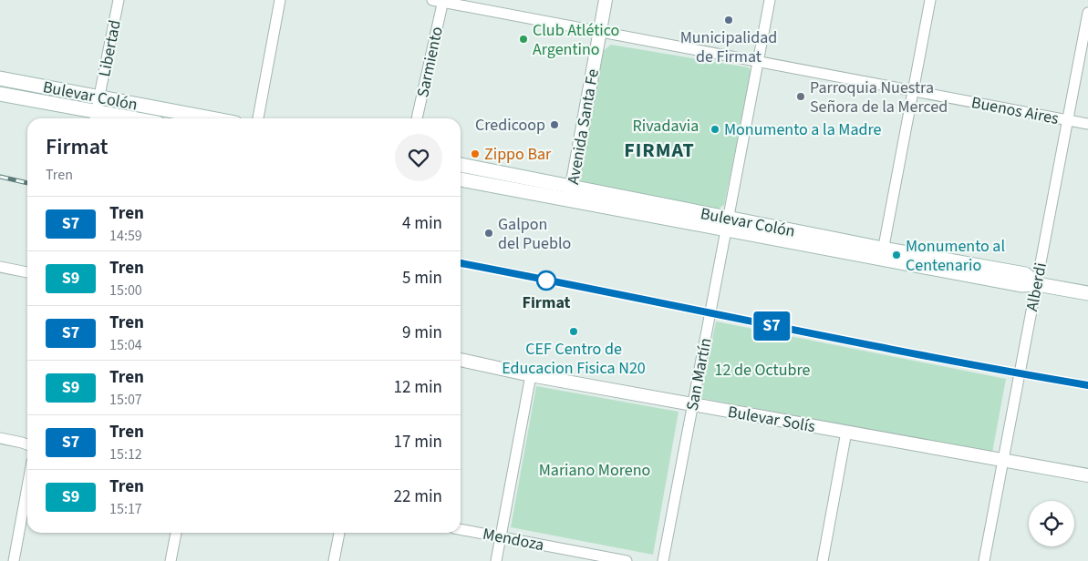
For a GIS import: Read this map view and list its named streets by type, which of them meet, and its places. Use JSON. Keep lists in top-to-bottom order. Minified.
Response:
{"streets":{"main road":["Bulevar Colón"],"street":["Libertad","Sarmiento","Buenos Aires","Avenida Santa Fe","Alberdi","San Martín","Bulevar Solís","Mendoza"]},"crossings":[["Libertad","Bulevar Colón"],["Sarmiento","Buenos Aires"],["Bulevar Colón","Avenida Santa Fe"],["Bulevar Colón","Alberdi"],["Bulevar Colón","San Martín"],["Buenos Aires","Avenida Santa Fe"],["Buenos Aires","Alberdi"],["Buenos Aires","San Martín"],["Alberdi","Bulevar Solís"],["San Martín","Bulevar Solís"]],"districts":["FIRMAT"],"parks":["Rivadavia","12 de Octubre","Mariano Moreno"],"places":["Municipalidad de Firmat","Club Atlético Argentino","Parroquia Nuestra Señora de la Merced","Credicoop","Monumento a la Madre","Zippo Bar","Galpon del Pueblo","Monumento al Centenario","Firmat","CEF Centro de Educacion Fisica N20"],"page":{"on_map":"S7","heading":["Firmat","Tren"],"list":[{"mark":"S7","name":"Tren","note":"14:59","value":"4 min"},{"mark":"S9","name":"Tren","note":"15:00","value":"5 min"},{"mark":"S7","name":"Tren","note":"15:04","value":"9 min"},{"mark":"S9","name":"Tren","note":"15:07","value":"12 min"},{"mark":"S7","name":"Tren","note":"15:12","value":"17 min"},{"mark":"S9","name":"Tren","note":"15:17","value":"22 min"}]}}
